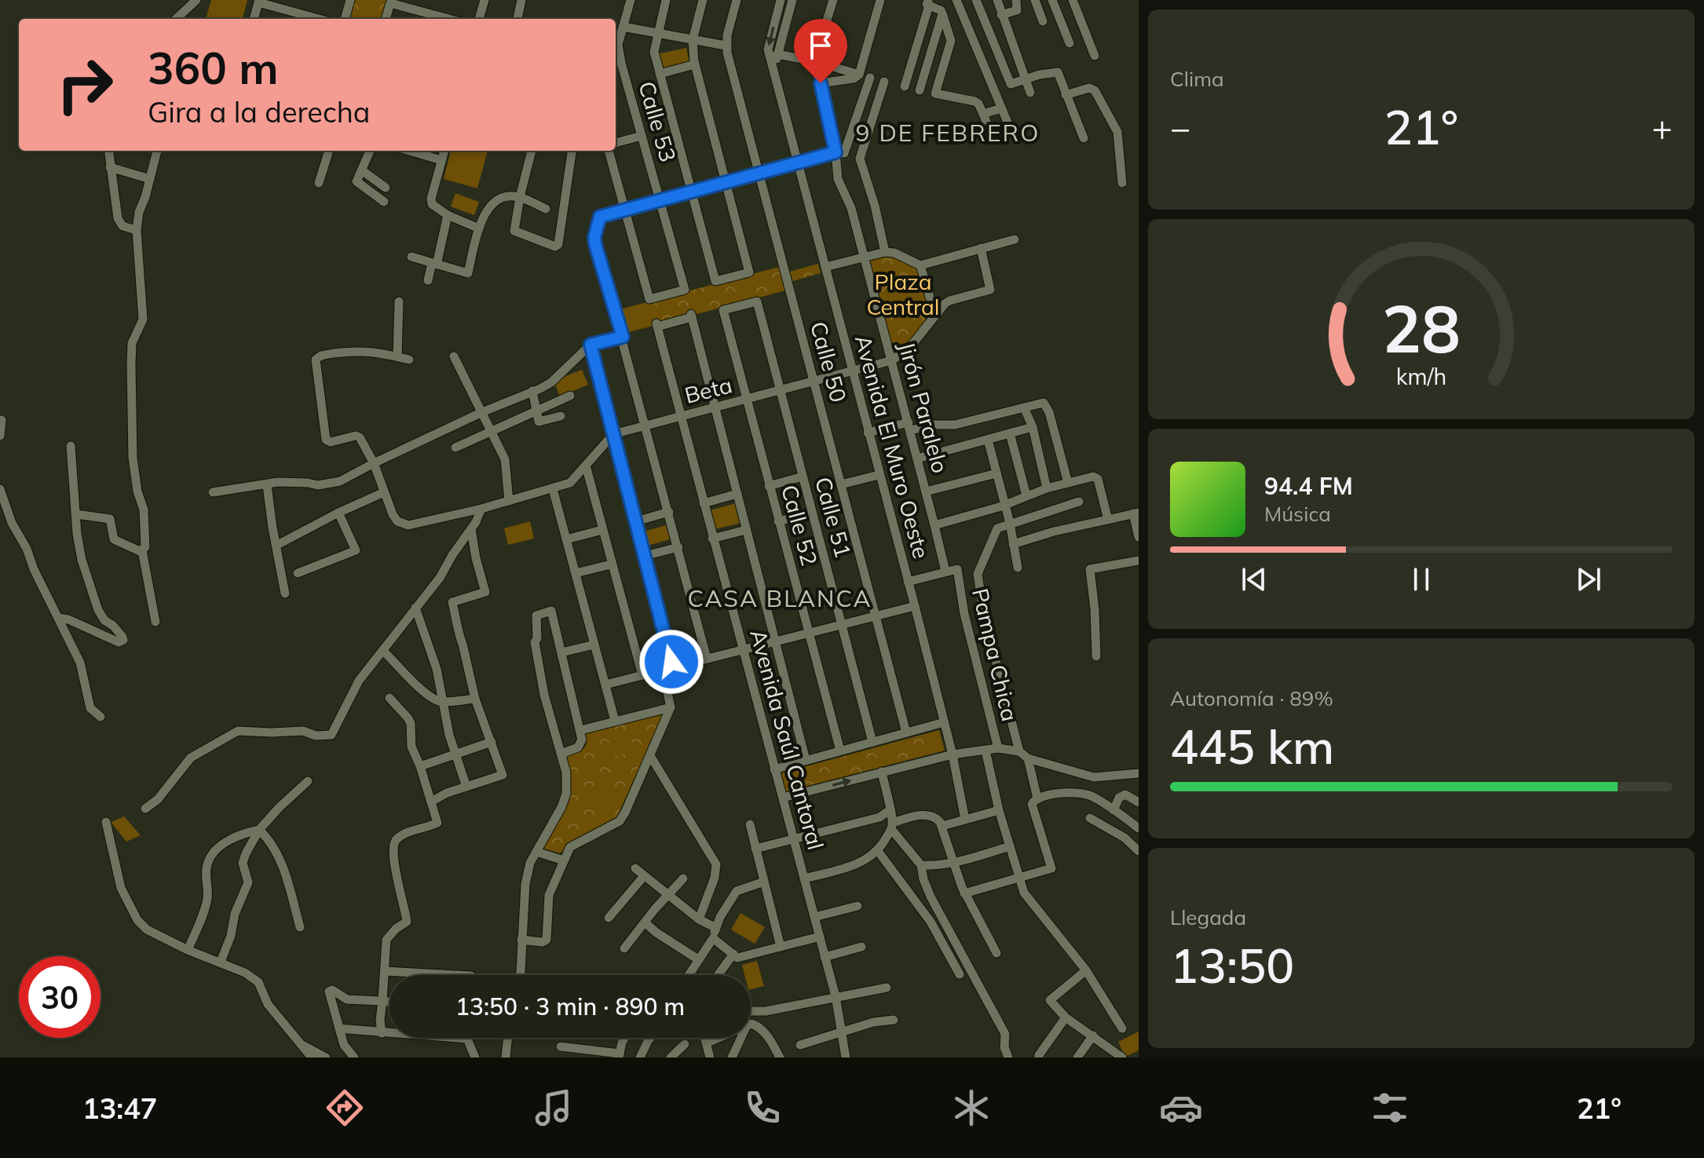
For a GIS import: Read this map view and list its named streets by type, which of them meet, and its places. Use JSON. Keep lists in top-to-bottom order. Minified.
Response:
{"streets":{"street":["Calle 53","Calle 50","Beta","Jirón Paralelo","Avenida El Muro Oeste","Calle 51","Calle 52","Pampa Chica","Avenida Saúl Cantoral"]},"crossings":[["Calle 50","Beta"],["Beta","Jirón Paralelo"],["Beta","Avenida El Muro Oeste"],["Beta","Calle 51"],["Beta","Calle 52"],["Beta","Avenida Saúl Cantoral"],["Jirón Paralelo","Pampa Chica"],["Calle 51","Calle 52"]],"districts":["9 DE FEBRERO","CASA BLANCA"],"parks":["Plaza Central"],"page":{"tile":["Clima",["Autonomía · 89%","445 km"],["Llegada","13:50"]],"turn":["360 m","Gira a la derecha"],"heat":["−","21°","+"],"song":["94.4 FM","Música"],"limit":"30","trip":"13:50 · 3 min · 890 m","tabs":["13:47","21°"],"gauge":["28","km/h"]}}
